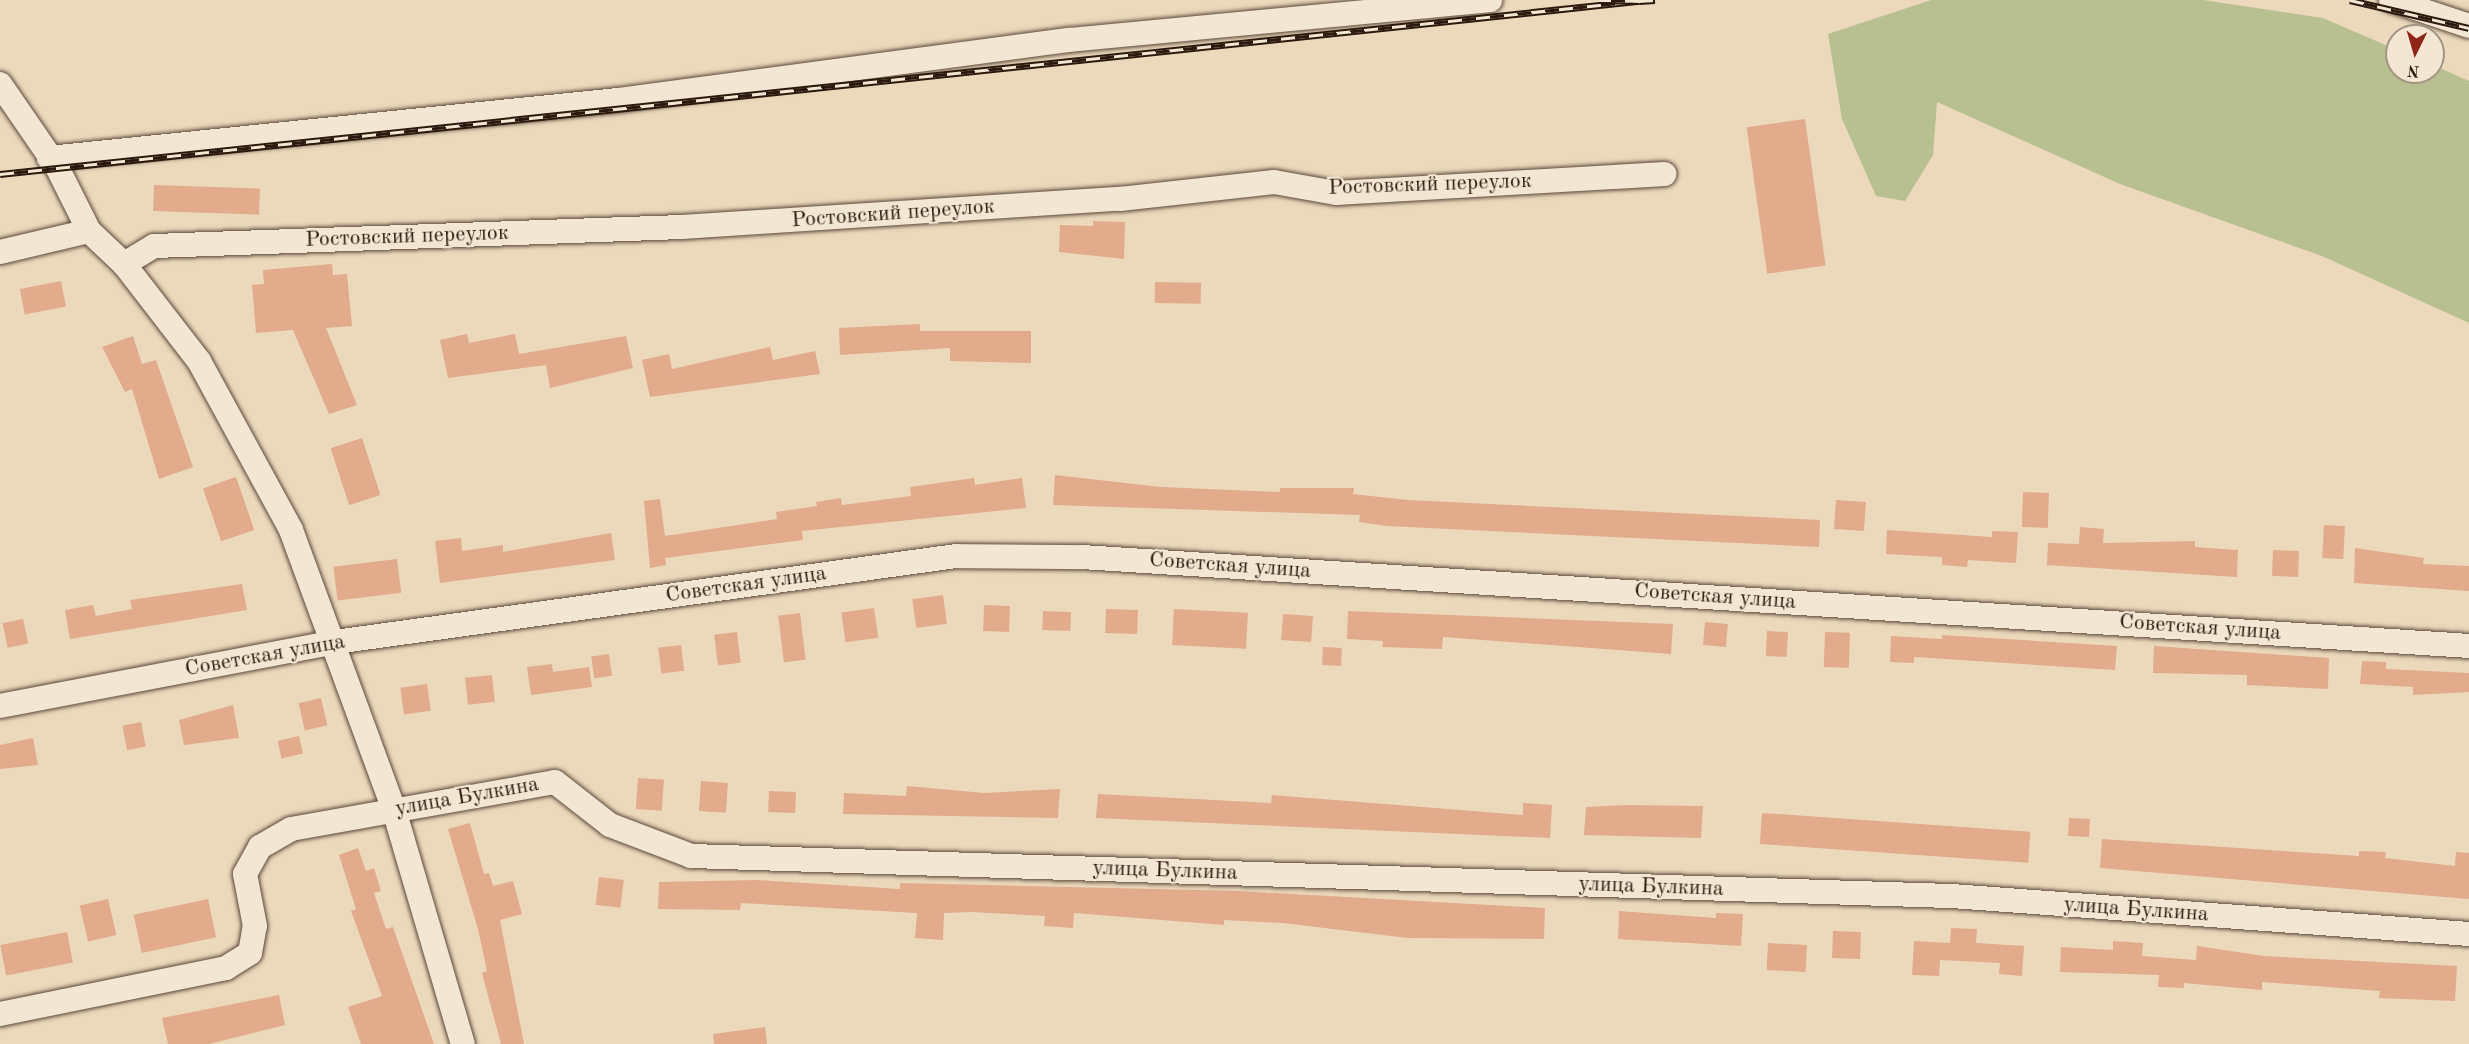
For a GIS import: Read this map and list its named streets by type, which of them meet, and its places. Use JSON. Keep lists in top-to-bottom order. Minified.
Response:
{"streets":{"street":["Ростовский переулок","Советская улица","улица Булкина"]},"north":"bottom"}
